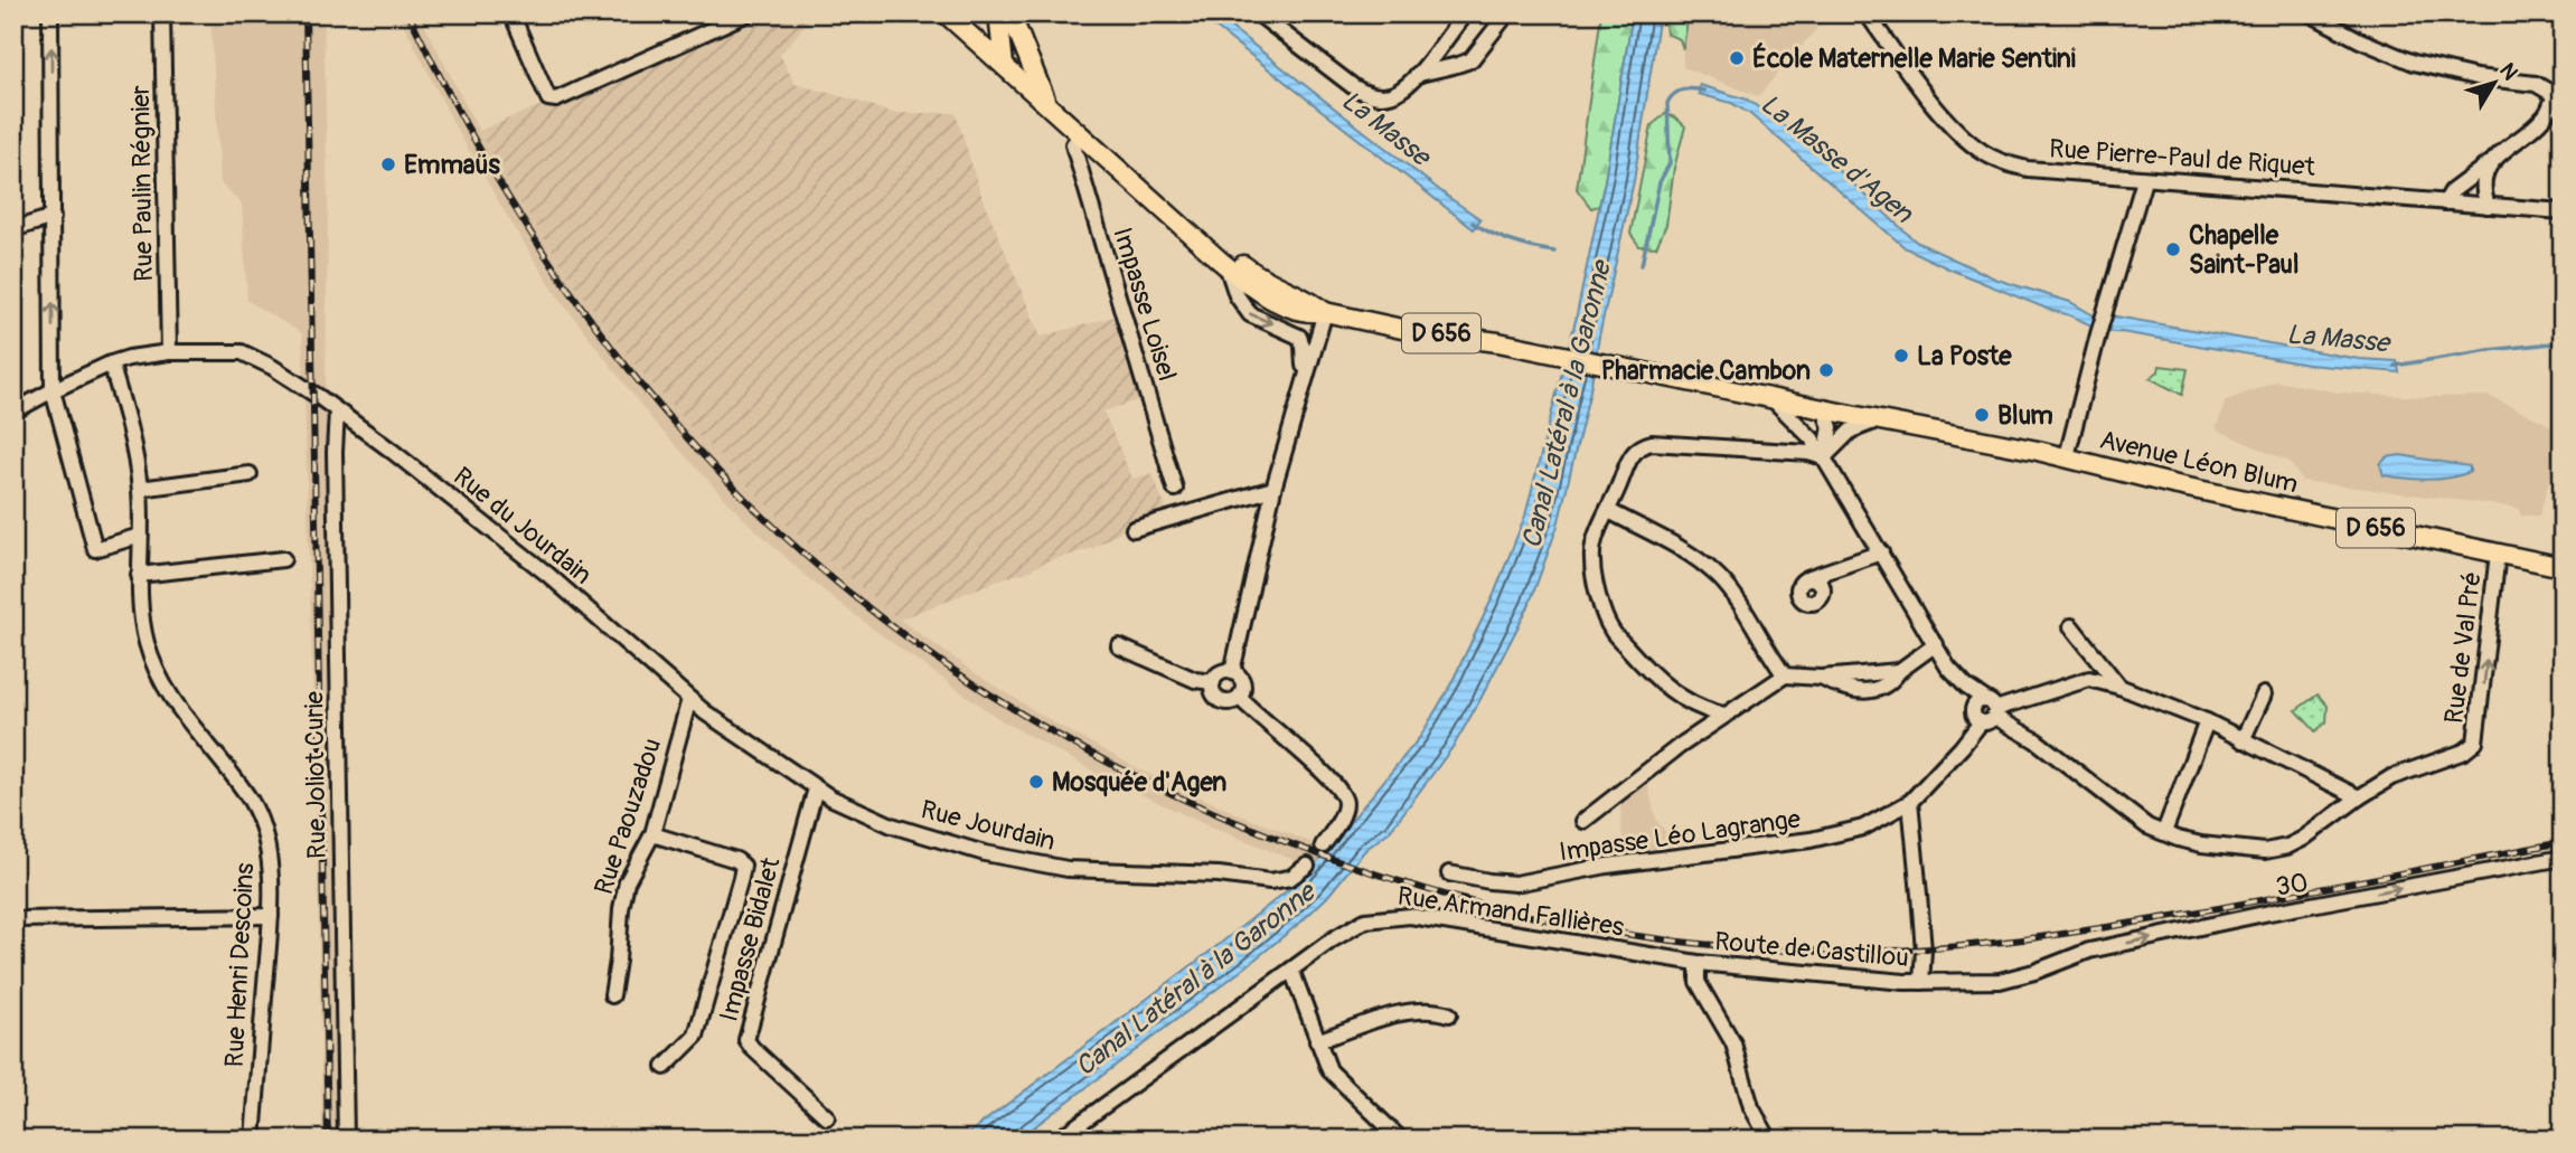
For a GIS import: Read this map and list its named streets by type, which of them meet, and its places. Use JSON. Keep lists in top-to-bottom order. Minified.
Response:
{"streets":{"main road":["D 656","Avenue Léon Blum"],"street":["Rue Pierre-Paul de Riquet","Rue Paulin Régnier","Impasse Loisel","Rue du Jourdain","Rue de Val Pré","Rue Joliot Curie","Rue Paouzadou","Rue Jourdain","Impasse Léo Lagrange","30","Rue Armand Fallières","Impasse Bidalet","Route de Castillou","Rue Henri Descoins"]},"crossings":[["Rue Paulin Régnier","Rue du Jourdain"],["Impasse Loisel","D 656"],["D 656","Avenue Léon Blum"],["Avenue Léon Blum","Rue de Val Pré"],["Rue du Jourdain","Rue Joliot Curie"],["Rue du Jourdain","Rue Paouzadou"],["Rue du Jourdain","Rue Jourdain"],["Rue du Jourdain","Rue Henri Descoins"],["Rue Paouzadou","Rue Jourdain"],["Rue Jourdain","Impasse Bidalet"],["30","Route de Castillou"],["Rue Armand Fallières","Route de Castillou"]],"one_way":["Rue de Val Pré"],"water":["La Masse","La Masse d'Agen","Canal Latéral à la Garonne"],"places":["École Maternelle Marie Sentini","Emmaüs","Chapelle Saint-Paul","La Poste","Pharmacie Cambon","Blum","Mosquée d'Agen"],"north":"top right"}
